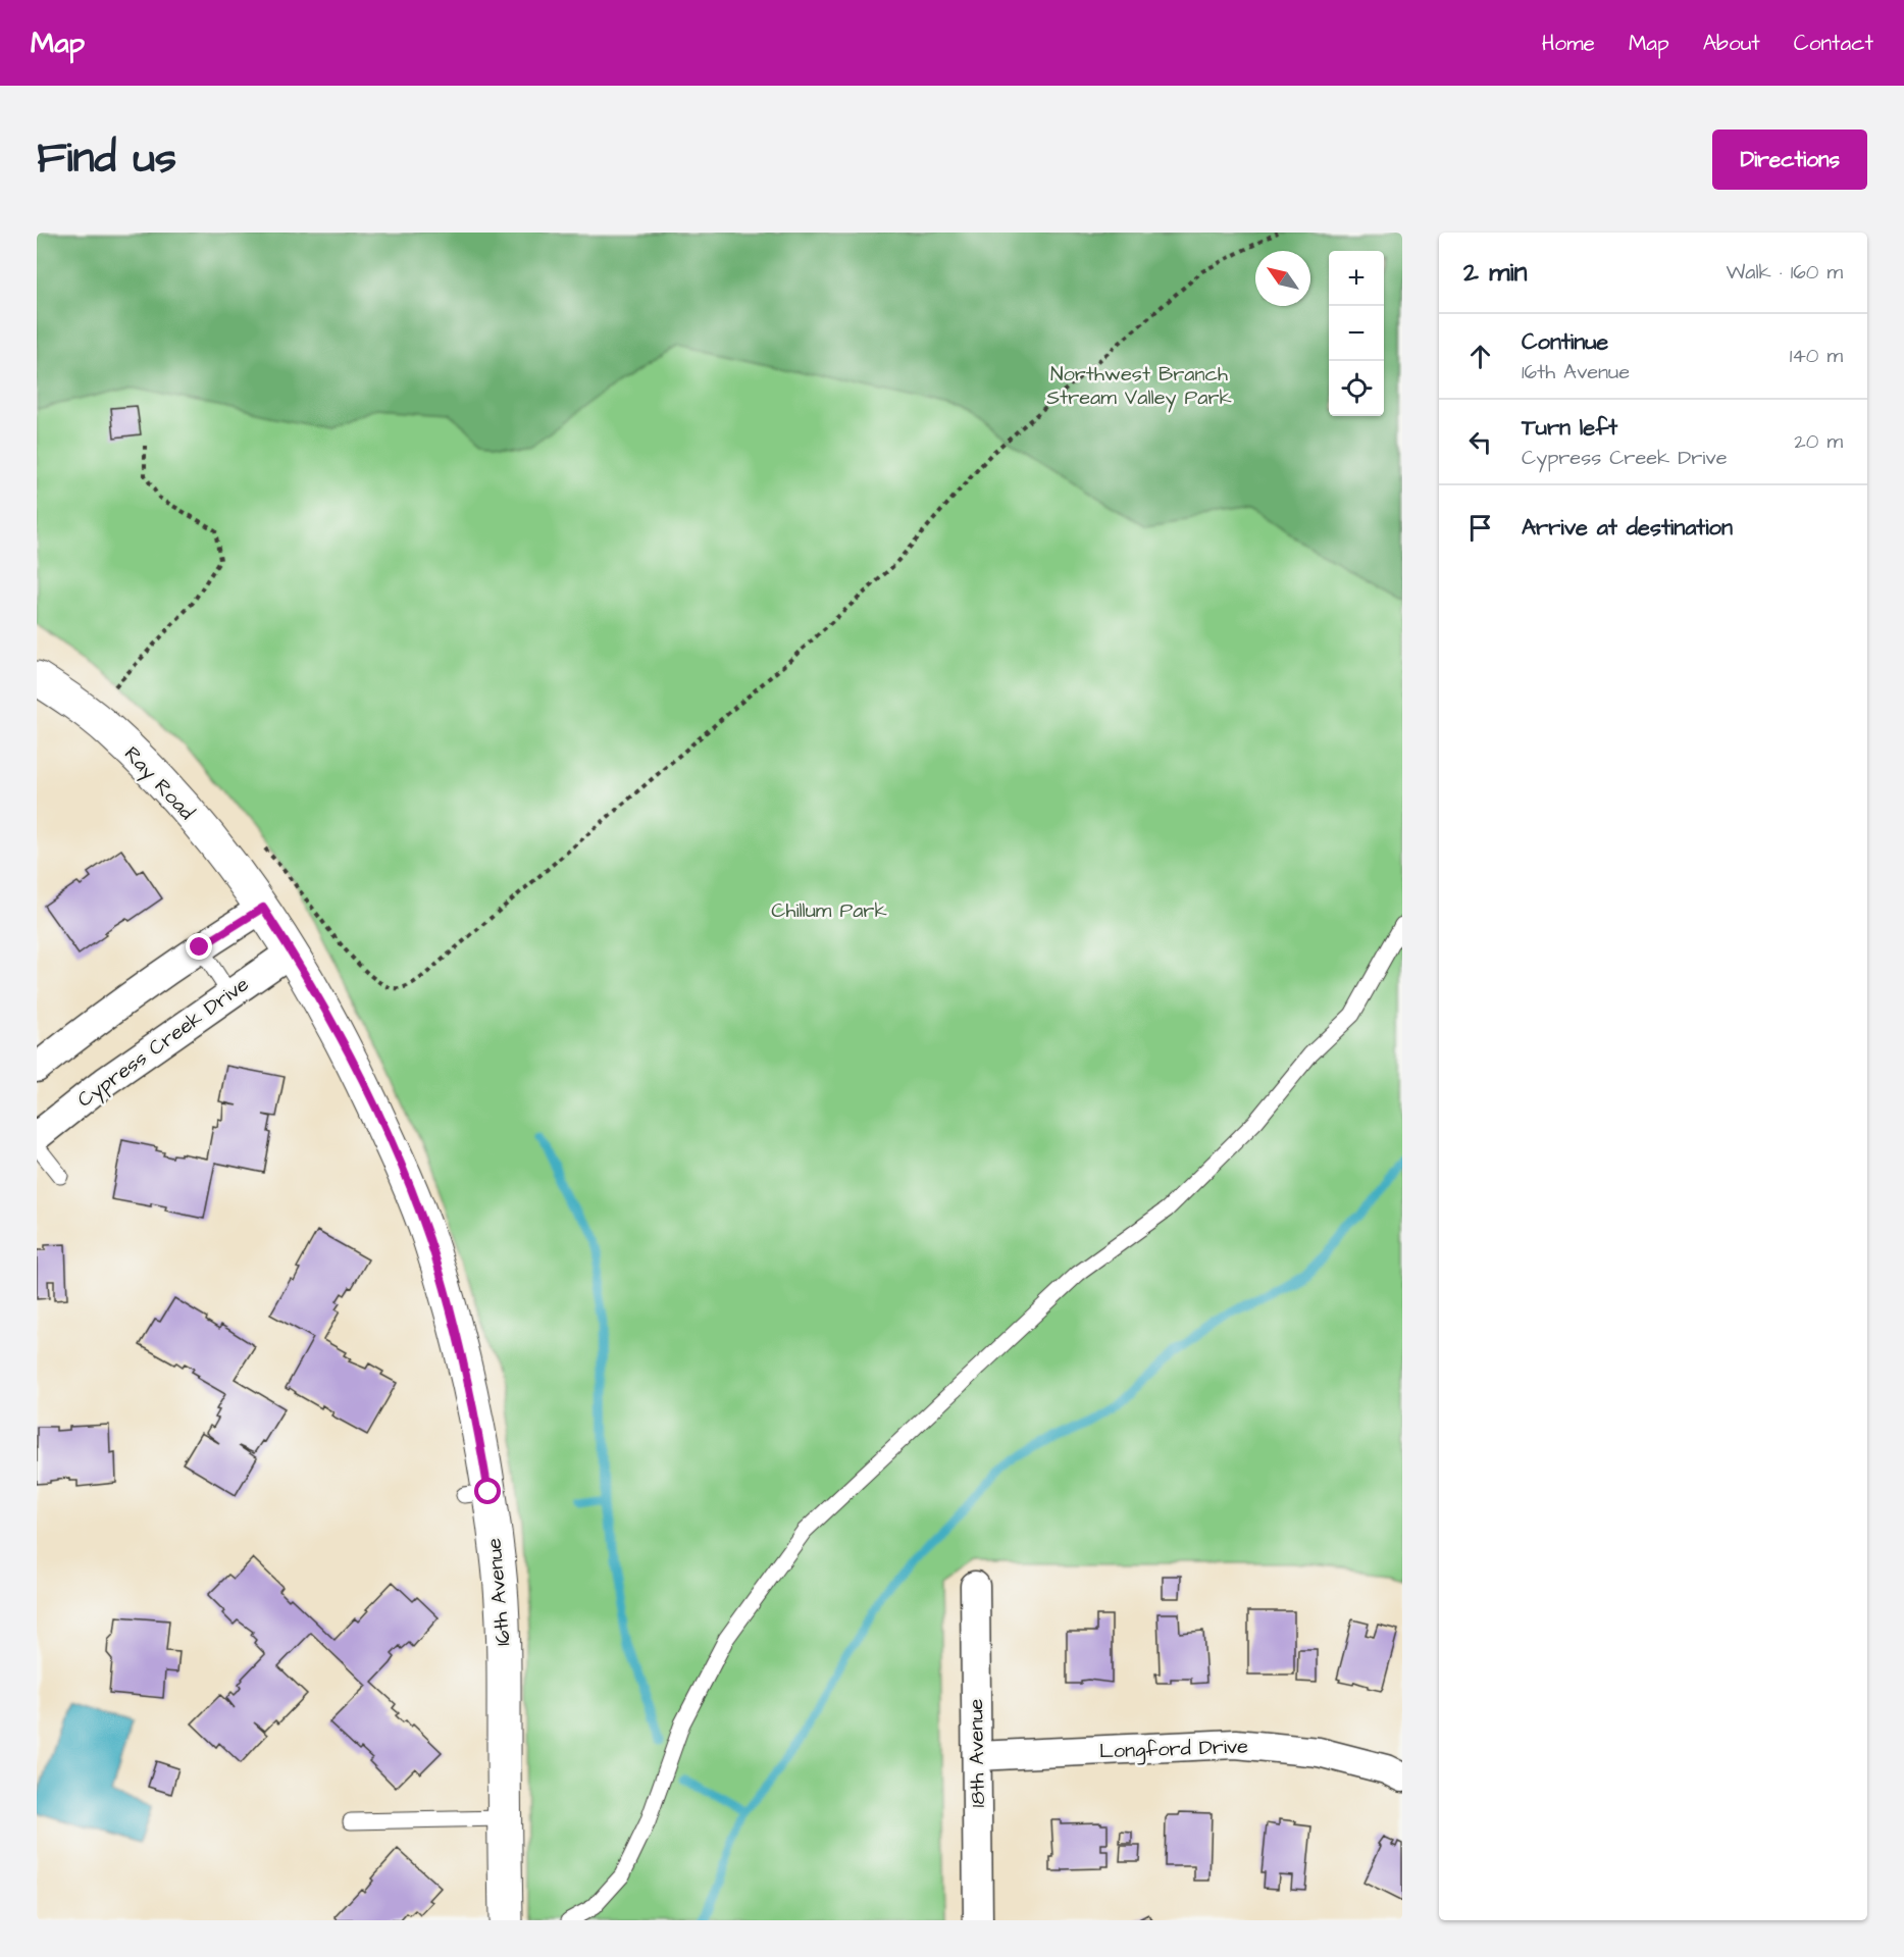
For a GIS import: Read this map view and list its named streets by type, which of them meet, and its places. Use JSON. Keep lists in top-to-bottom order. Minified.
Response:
{"streets":{"street":["Ray Road","Cypress Creek Drive","16th Avenue","Longford Drive","18th Avenue"]},"crossings":[["Ray Road","16th Avenue"],["Cypress Creek Drive","16th Avenue"],["Longford Drive","18th Avenue"]],"parks":["Northwest Branch Stream Valley Park","Chillum Park"],"north":"top left","page":{"header":"Map","nav":["Home","Map","About","Contact"],"title":"Find us","buttons":"Directions","heading":["2 min","Walk · 160 m"],"map_buttons":["+","−"],"list":[["Continue","16th Avenue","140 m"],["Turn left","Cypress Creek Drive","20 m"],"Arrive at destination"]}}
